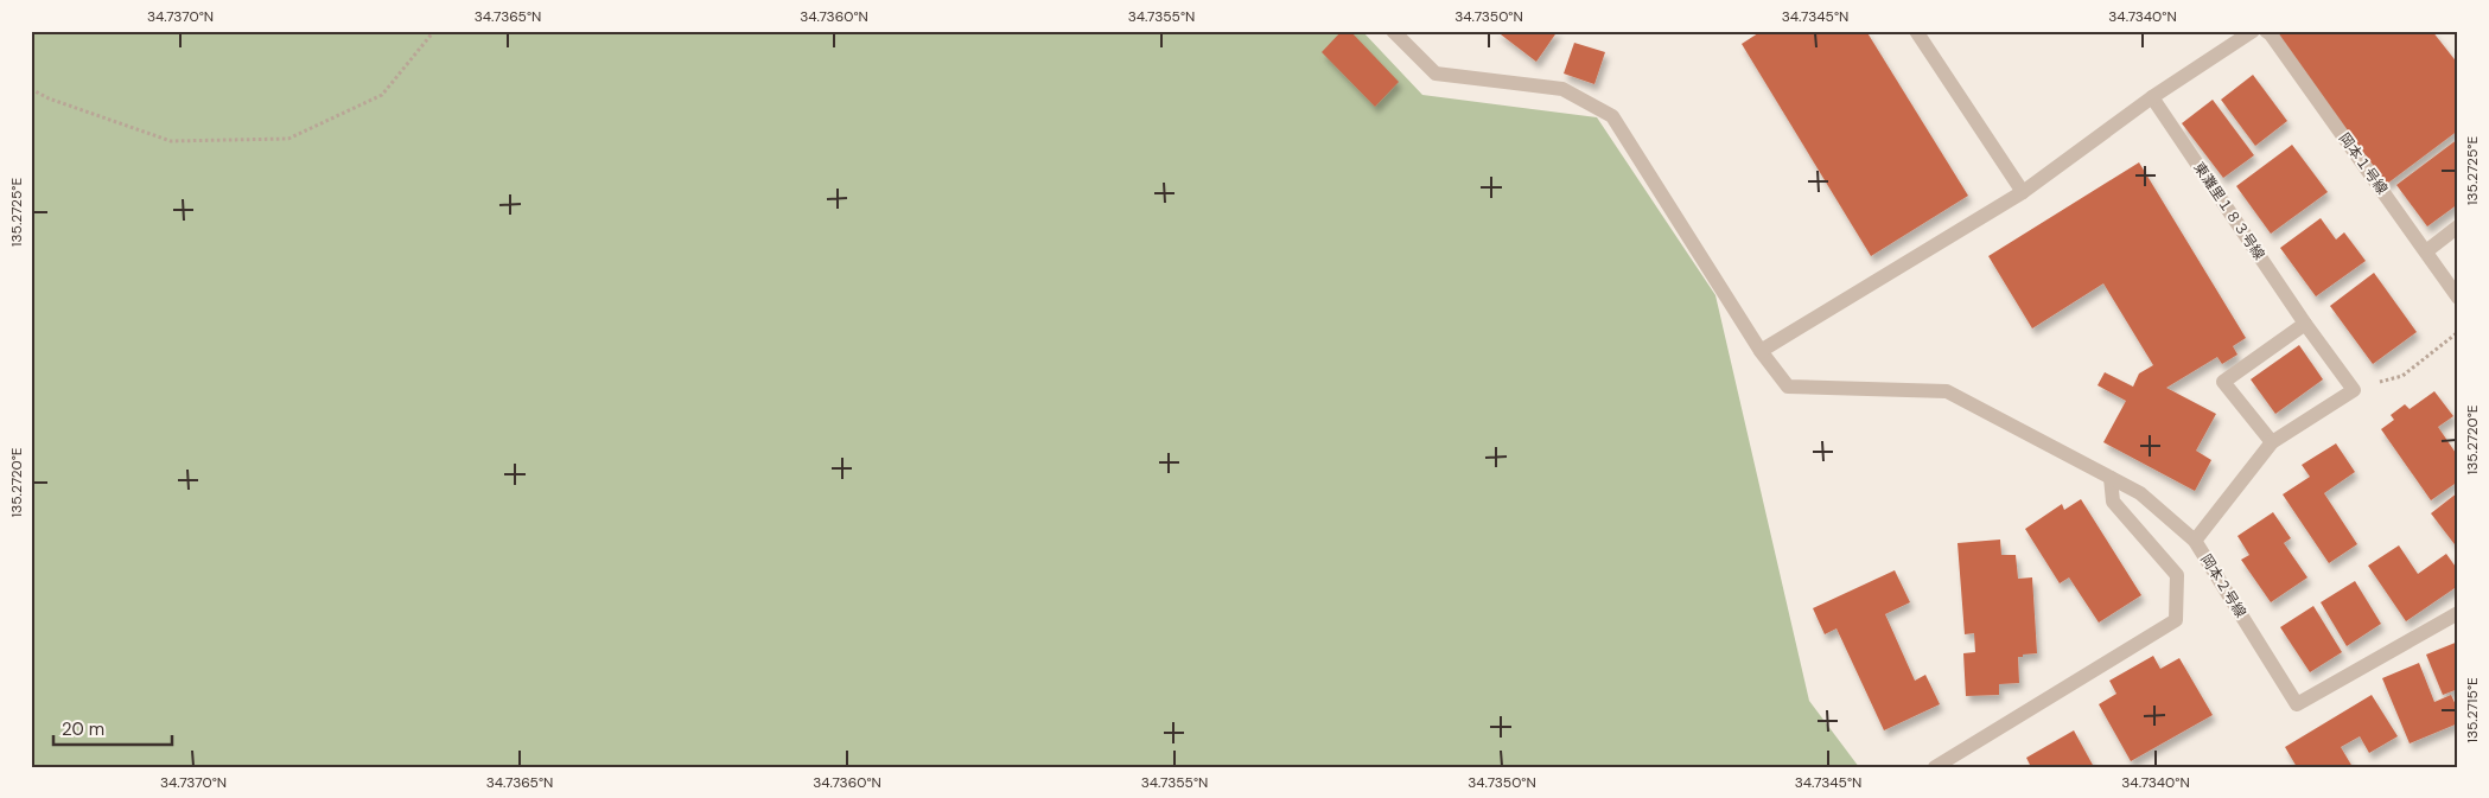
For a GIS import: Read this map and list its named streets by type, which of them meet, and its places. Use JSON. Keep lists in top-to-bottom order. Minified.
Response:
{"streets":{"street":["岡本１号線","東灘里１８３号線","岡本２号線"]},"crossings":[["東灘里１８３号線","岡本２号線"]],"scale_bar":"20 m","coordinates":["34.7370°N","34.7365°N","34.7360°N","34.7355°N","34.7350°N","34.7345°N","34.7340°N","135.2725°E","135.2720°E","135.2715°E"]}
